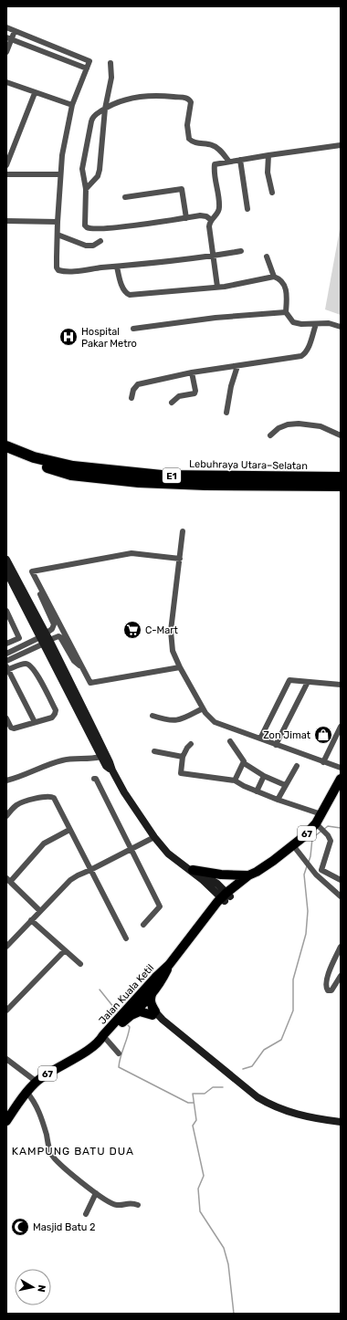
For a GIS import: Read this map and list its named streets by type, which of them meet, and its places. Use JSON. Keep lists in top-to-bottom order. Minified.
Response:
{"streets":{"highway":["Lebuhraya Utara–Selatan","E1"],"main road":["67","Jalan Kuala Ketil"]},"districts":["KAMPUNG BATU DUA"],"places":{"hospital":["Hospital Pakar Metro"],"supermarket":["C-Mart"],"shop":["Zon Jimat"],"mosque":["Masjid Batu 2"]},"north":"right"}
